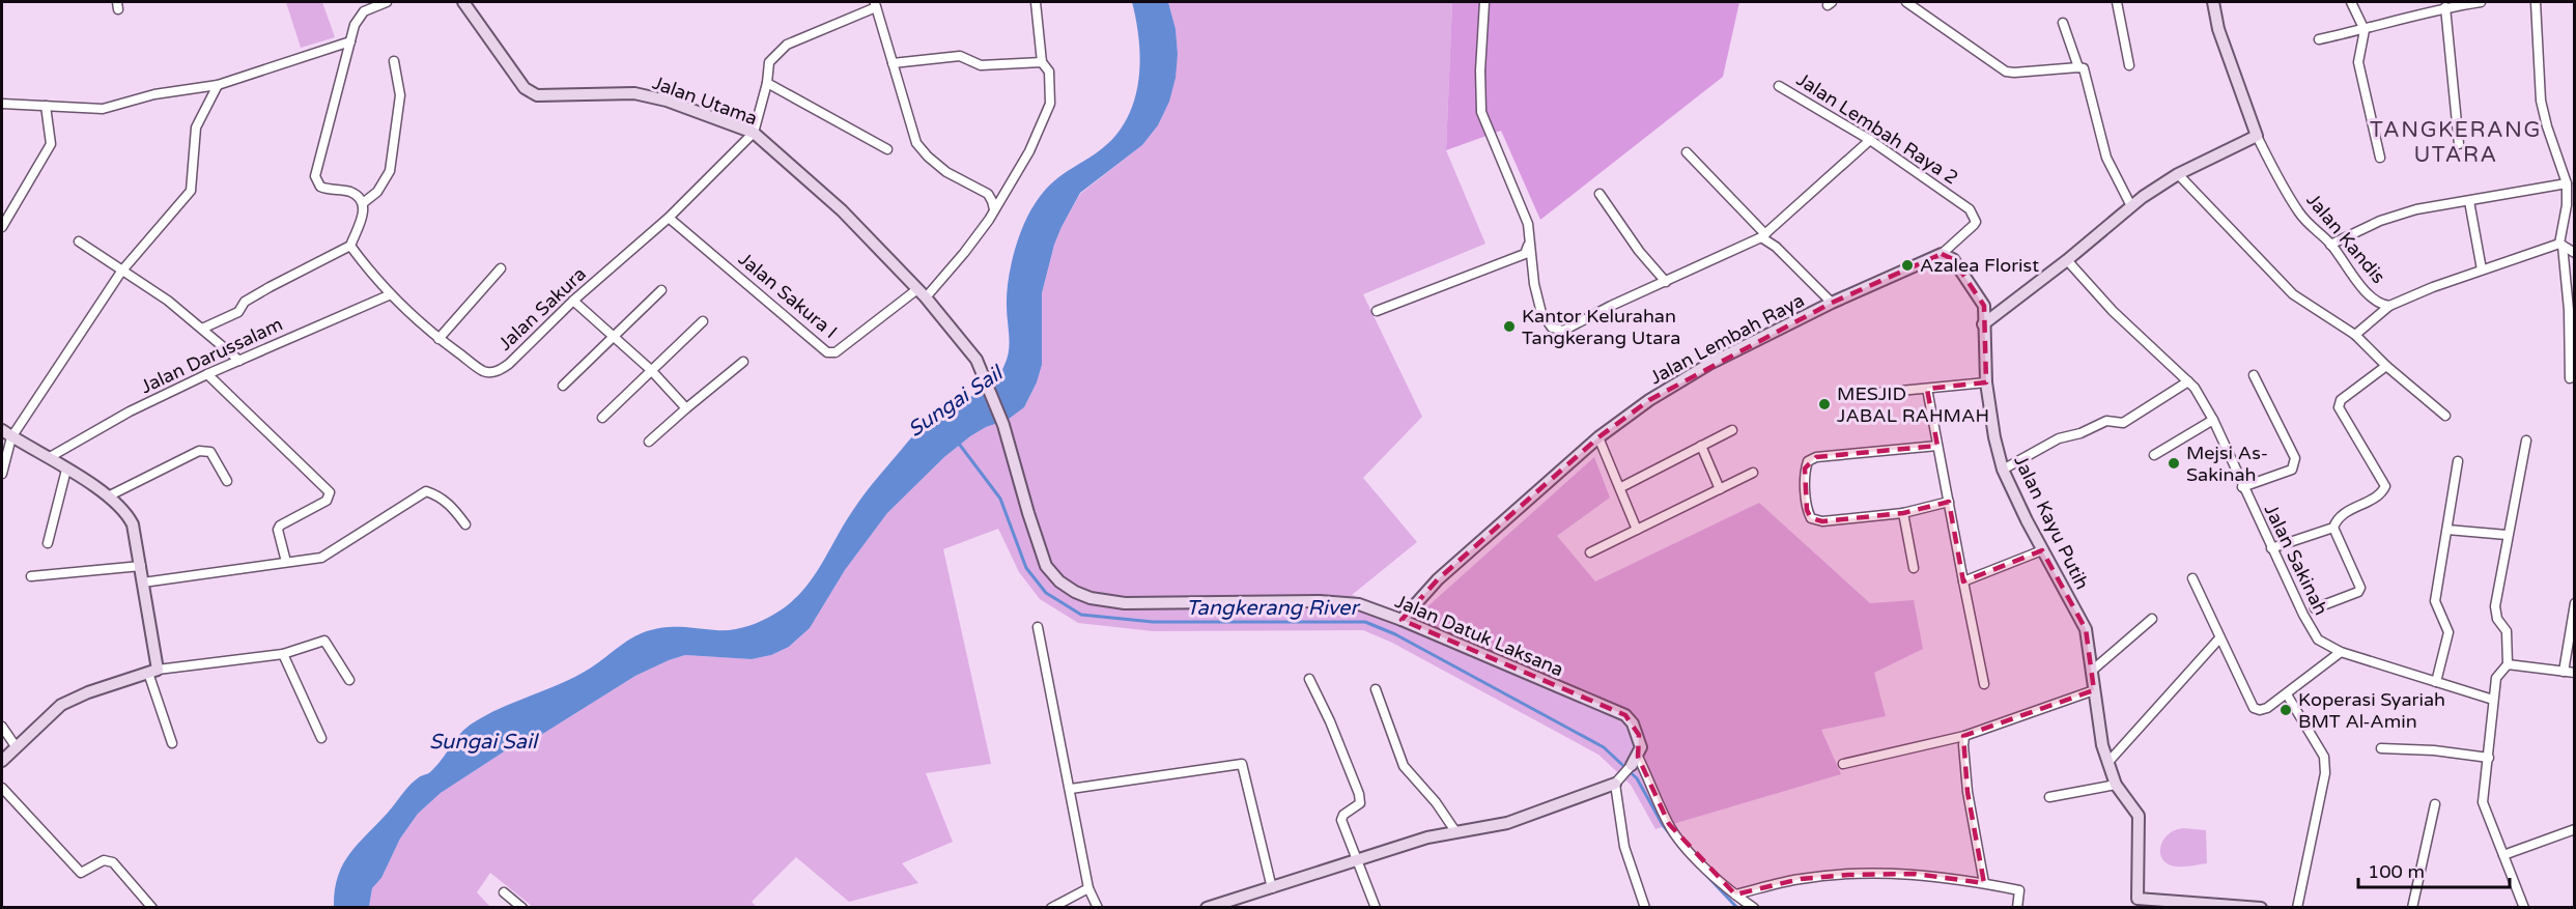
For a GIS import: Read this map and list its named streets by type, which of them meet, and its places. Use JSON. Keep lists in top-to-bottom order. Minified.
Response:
{"streets":{"street":["Jalan Utama","Jalan Lembah Raya 2","Jalan Kandis","Jalan Sakura I","Jalan Sakura","Jalan Lembah Raya","Jalan Darussalam","Jalan Kayu Putih","Jalan Sakinah","Jalan Datuk Laksana"]},"crossings":[["Jalan Utama","Jalan Sakura I"],["Jalan Utama","Jalan Sakura"],["Jalan Utama","Jalan Datuk Laksana"],["Jalan Lembah Raya 2","Jalan Lembah Raya"],["Jalan Sakura I","Jalan Sakura"],["Jalan Sakura","Jalan Darussalam"],["Jalan Lembah Raya","Jalan Datuk Laksana"]],"districts":["TANGKERANG UTARA"],"water":["Sungai Sail","Tangkerang River"],"places":["Azalea Florist","Kantor Kelurahan Tangkerang Utara","MESJID JABAL RAHMAH","Mejsi As- Sakinah","Koperasi Syariah BMT Al-Amin"],"scale_bar":"100 m"}
